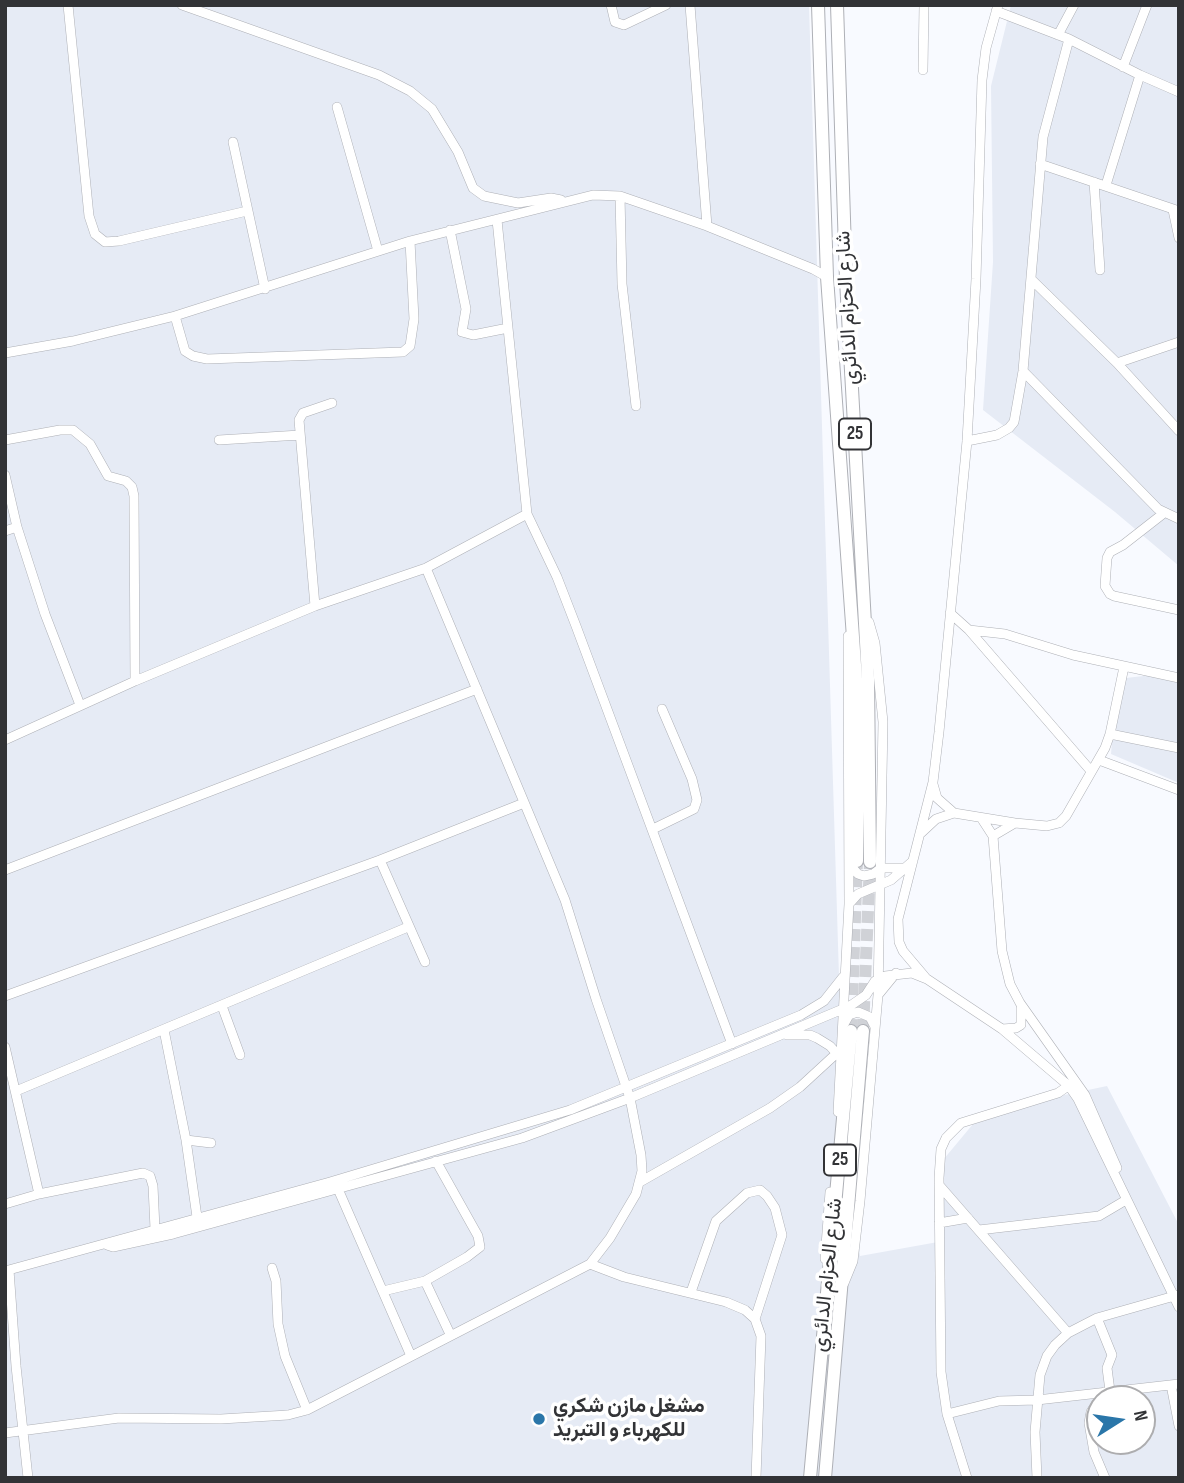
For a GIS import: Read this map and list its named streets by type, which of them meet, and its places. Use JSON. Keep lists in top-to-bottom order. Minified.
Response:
{"streets":{"highway":["شارع الحزام الدائري","25"]},"places":["مشغل مازن شكري للكهرباء و التبريد"],"north":"right"}
